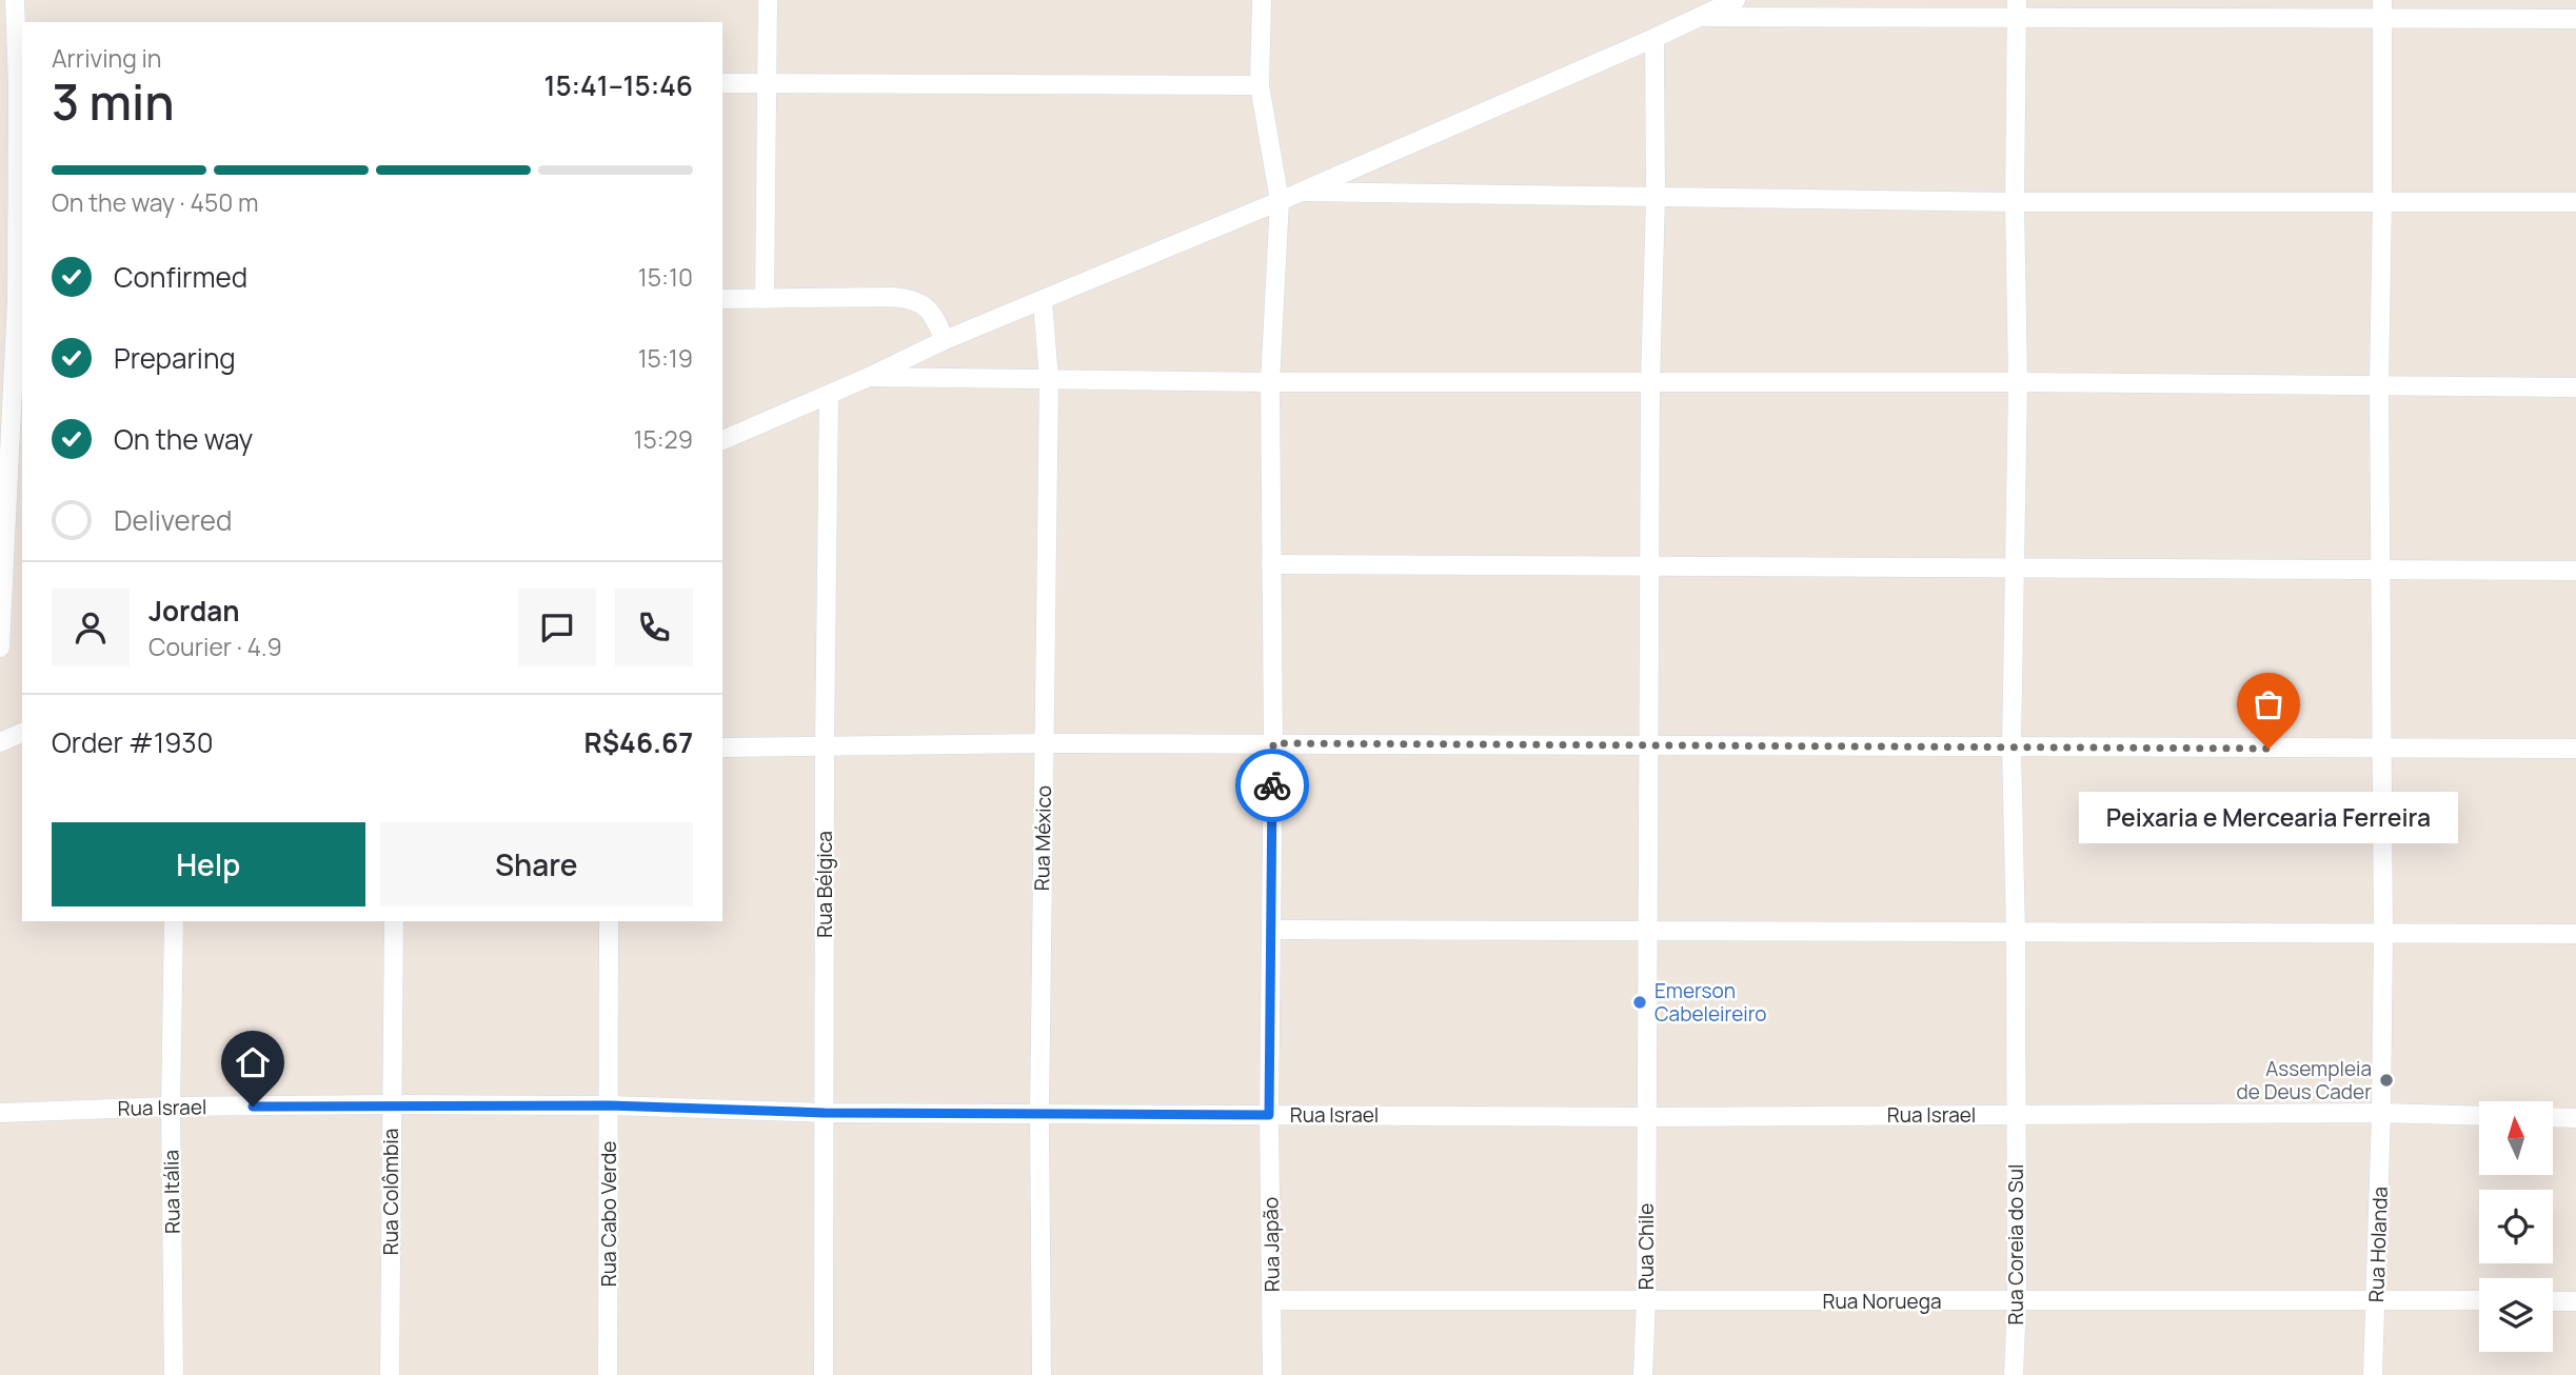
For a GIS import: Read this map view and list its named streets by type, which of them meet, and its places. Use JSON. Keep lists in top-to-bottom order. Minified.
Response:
{"streets":{"street":["Rua México","Rua Bélgica","Rua Israel","Rua Itália","Rua Colômbia","Rua Cabo Verde","Rua Japão","Rua Coreia do Sul","Rua Holanda","Rua Chile","Rua Noruega"]},"crossings":[["Rua México","Rua Israel"],["Rua Bélgica","Rua Israel"],["Rua Israel","Rua Itália"],["Rua Israel","Rua Colômbia"],["Rua Israel","Rua Cabo Verde"],["Rua Israel","Rua Japão"],["Rua Israel","Rua Coreia do Sul"],["Rua Israel","Rua Holanda"],["Rua Israel","Rua Chile"],["Rua Japão","Rua Noruega"],["Rua Coreia do Sul","Rua Noruega"],["Rua Holanda","Rua Noruega"],["Rua Chile","Rua Noruega"]],"places":["Peixaria e Mercearia Ferreira","Emerson Cabeleireiro","Assempleia de Deus Cader"],"north":"top","page":{"heading":["3 min","Arriving in","15:41–15:46"],"panel":["Jordan","Courier · 4.9","Order #1930","R$46.67"],"bar":"On the way · 450 m","list":[["Confirmed","15:10"],["Preparing","15:19"],["On the way","15:29"],"Delivered"],"bubble":"Peixaria e Mercearia Ferreira","buttons":["Help","Share"]}}
